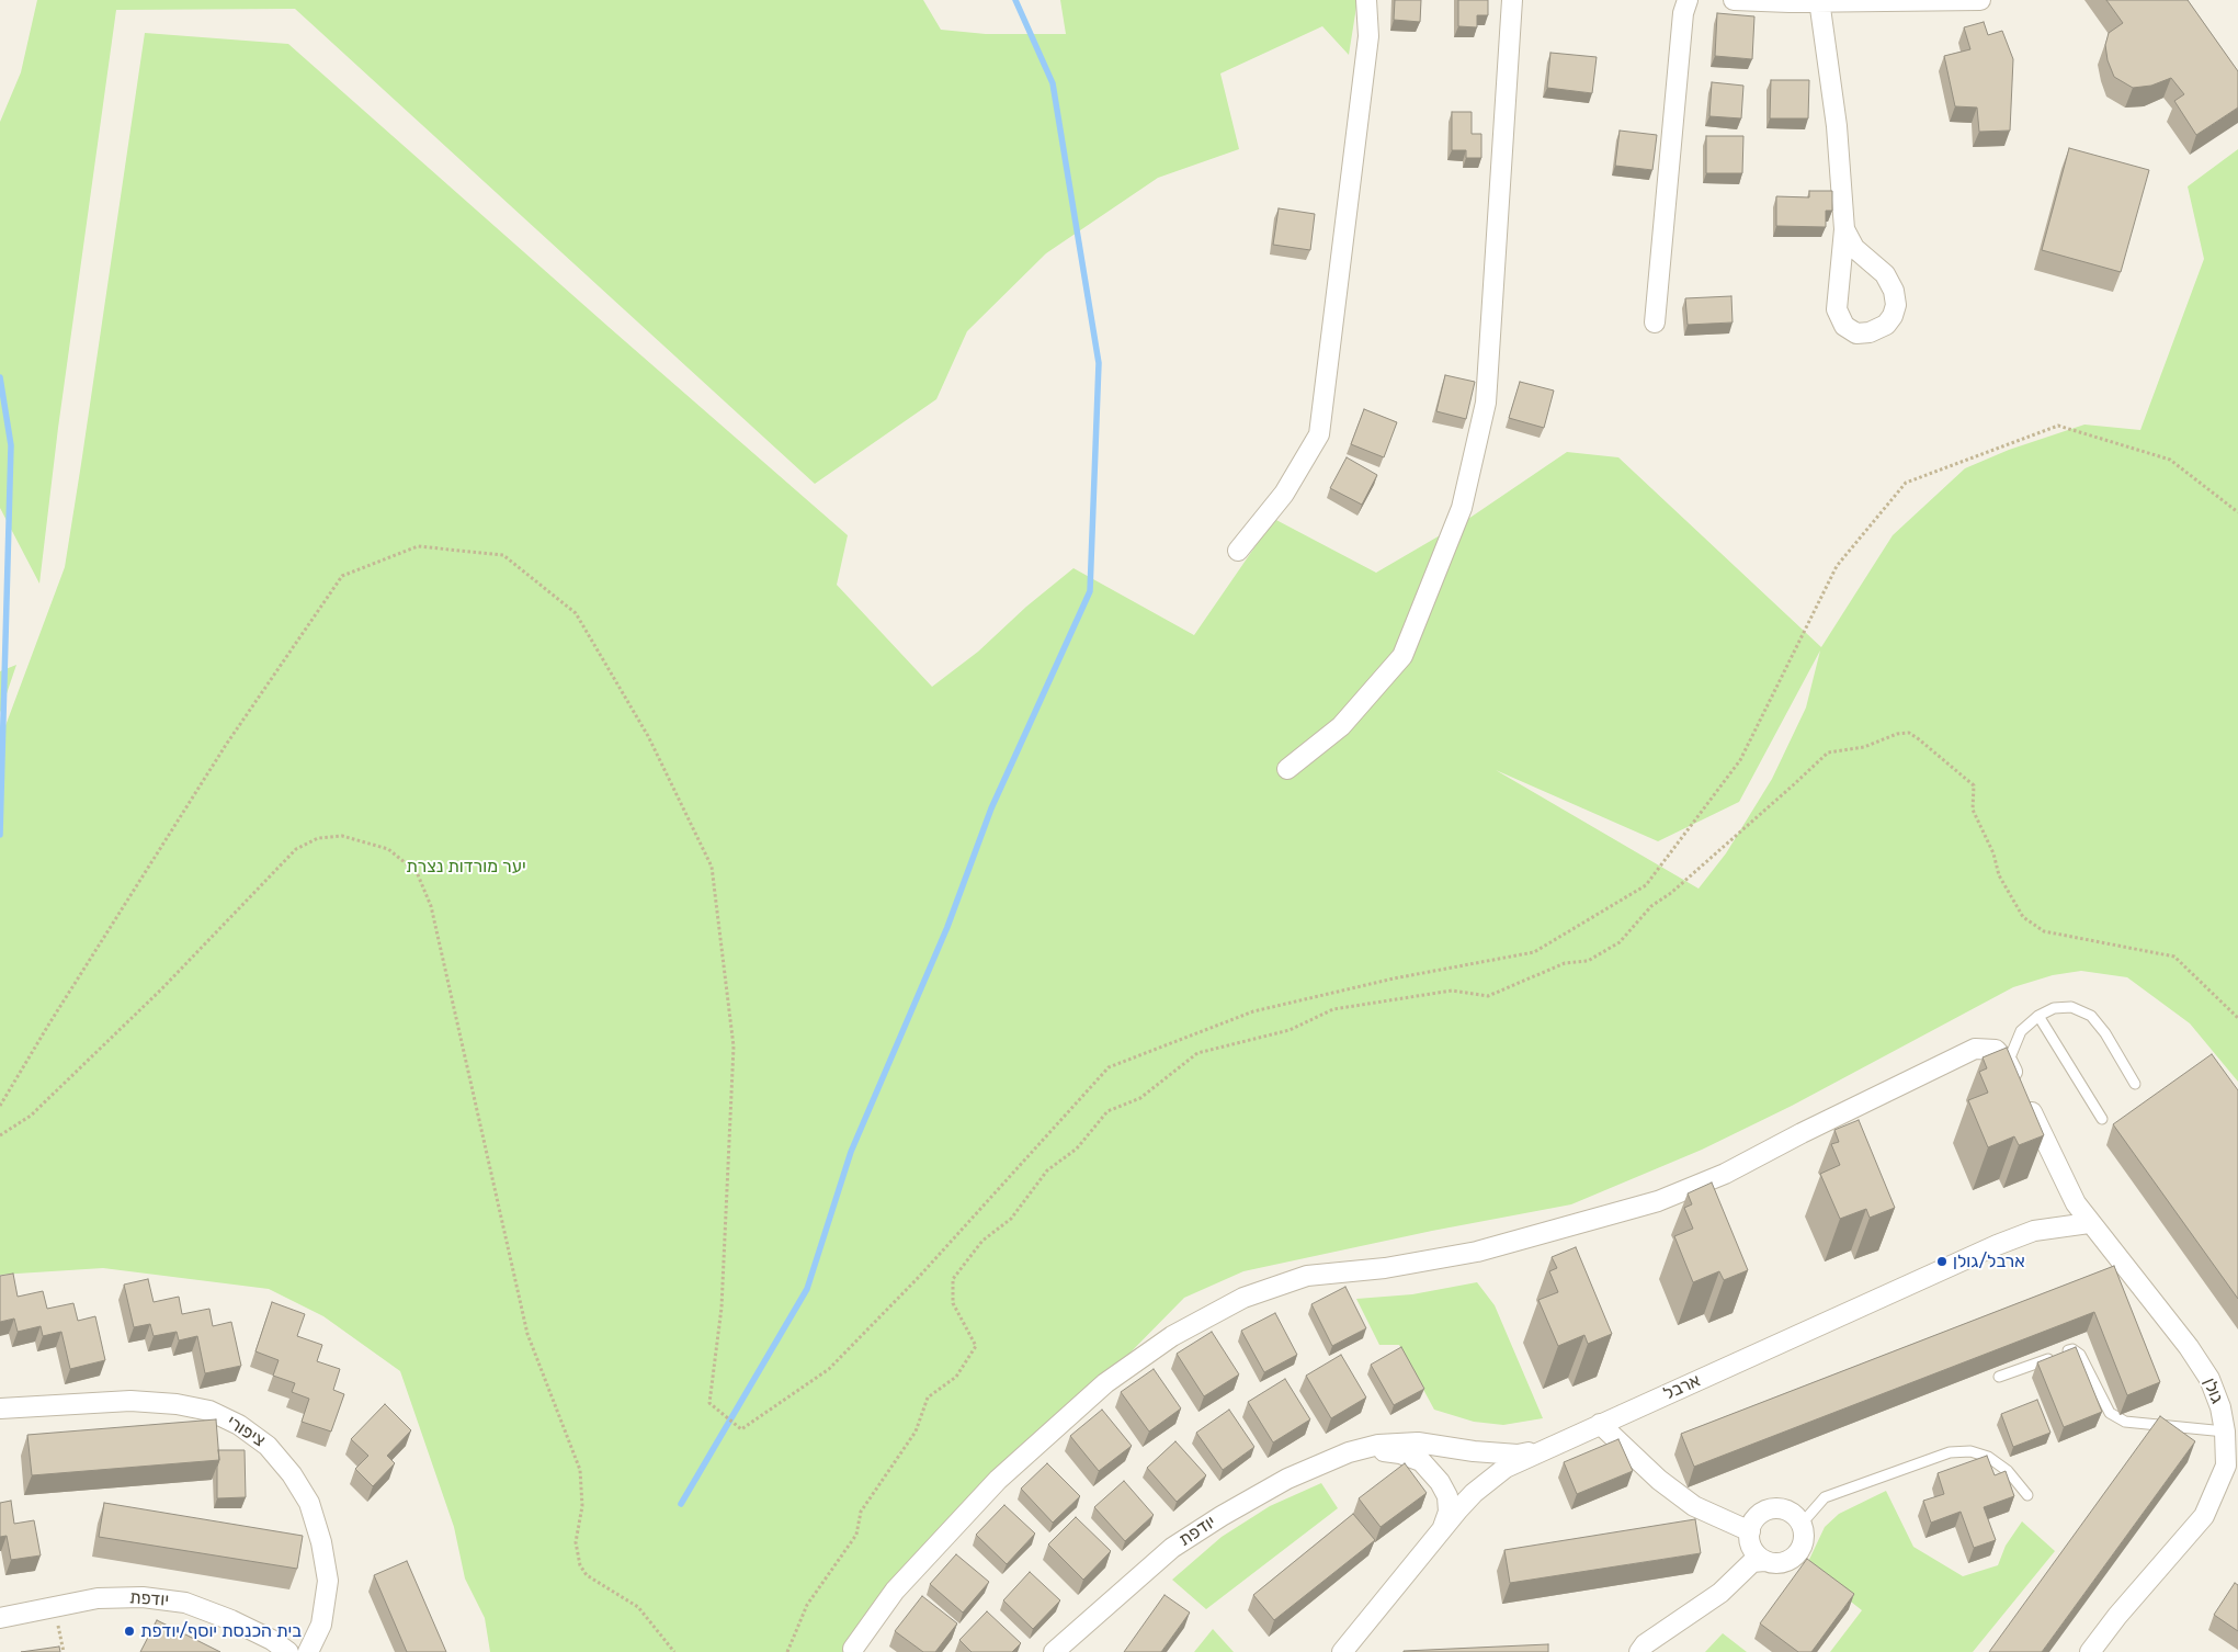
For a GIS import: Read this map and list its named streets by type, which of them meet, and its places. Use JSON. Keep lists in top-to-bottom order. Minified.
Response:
{"streets":{"street":["ארבל","גולן","ציפורי","יודפת"]},"crossings":[["ארבל","גולן"],["ארבל","יודפת"]],"parks":["יער מורדות נצרת"],"places":["ארבל/גולן","בית הכנסת יוסף/יודפת"]}
